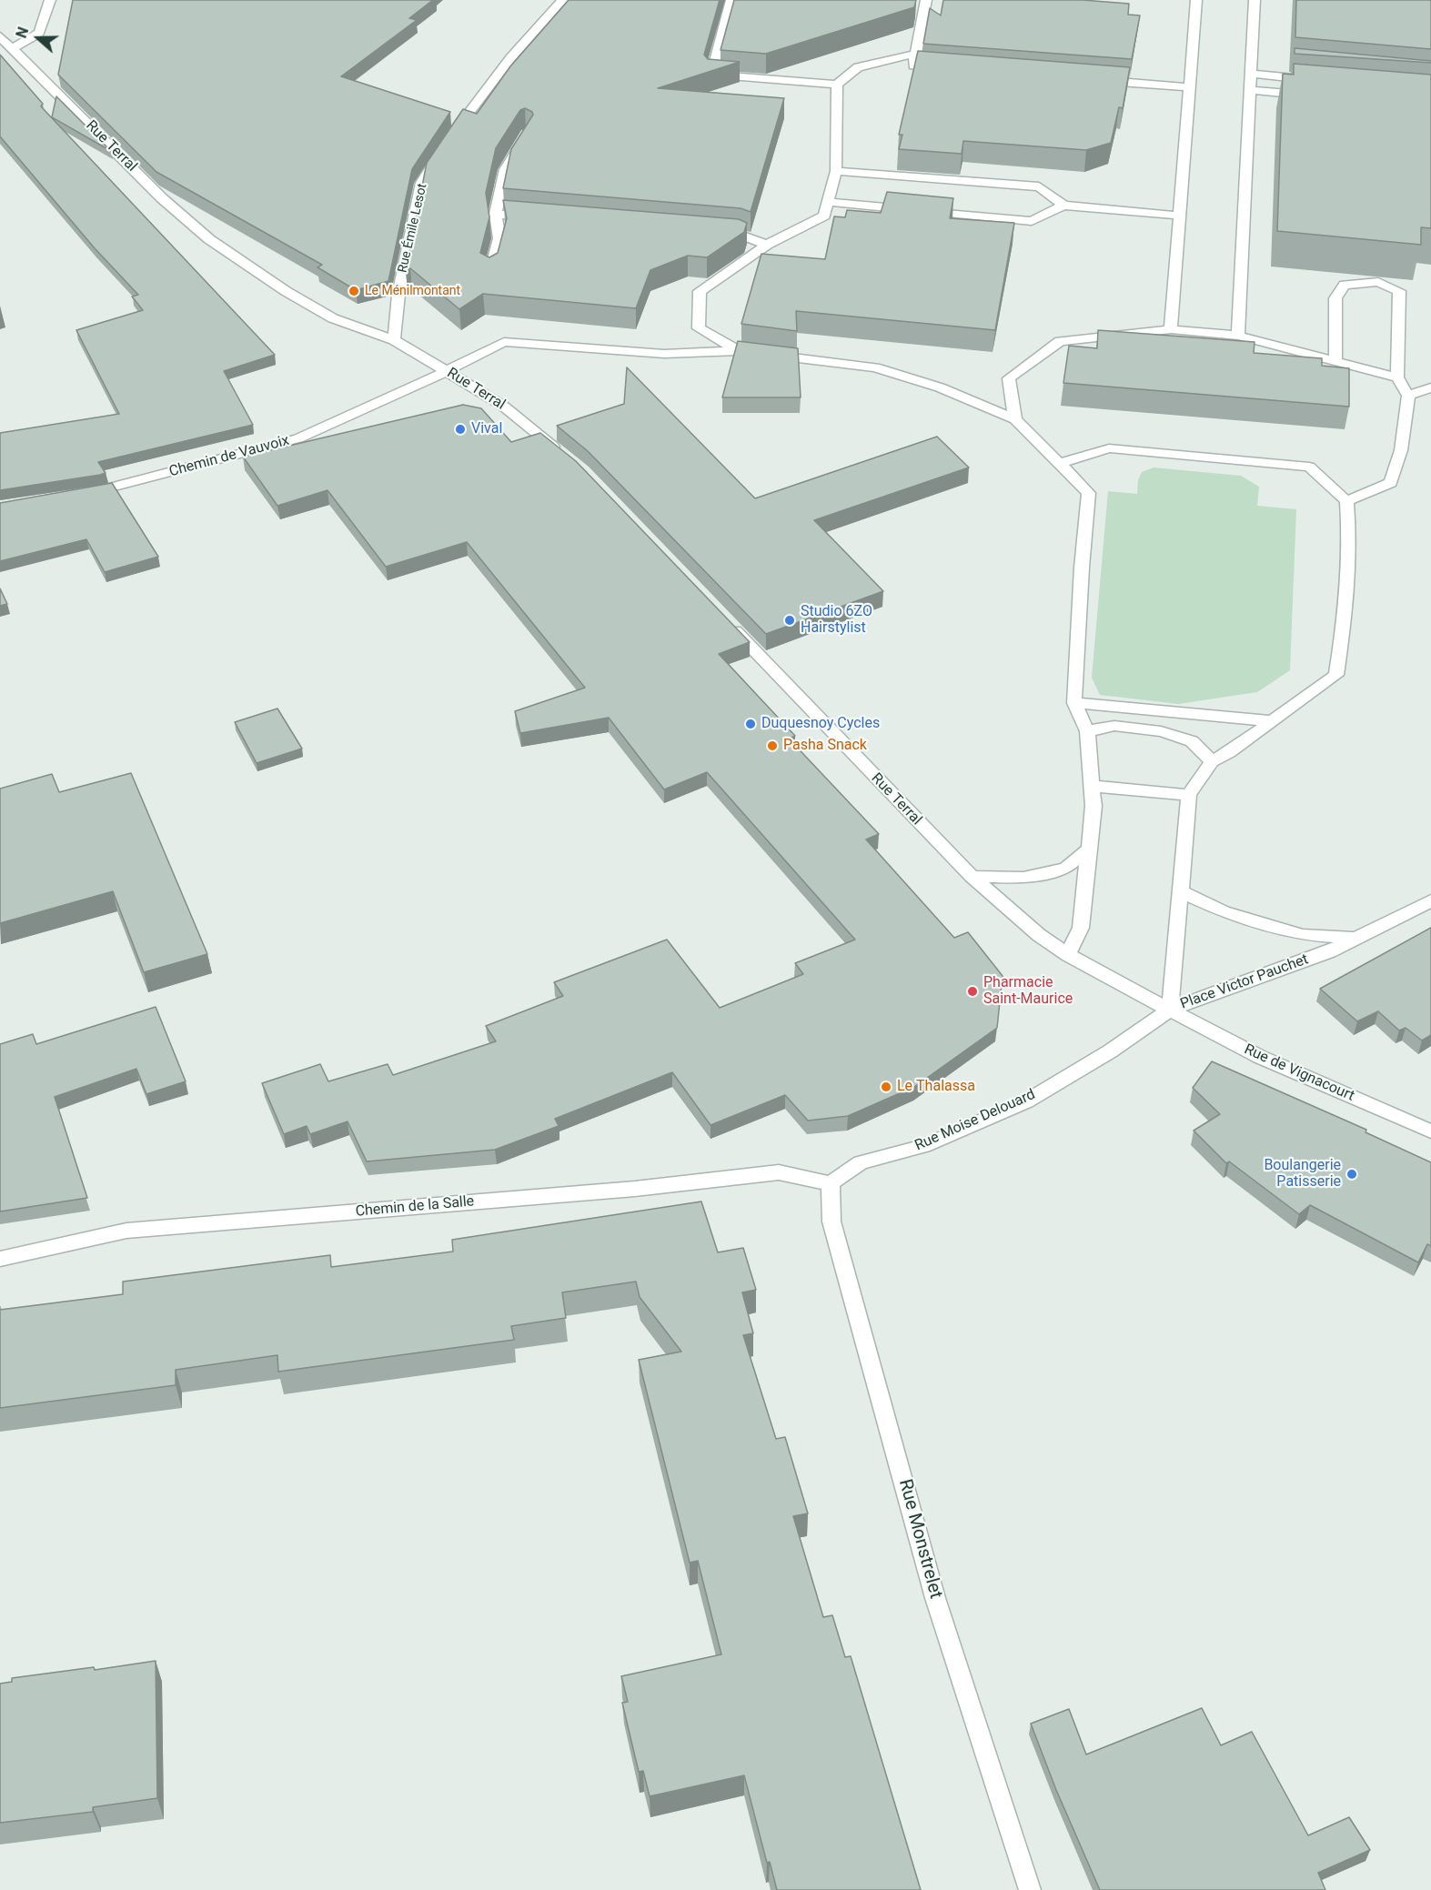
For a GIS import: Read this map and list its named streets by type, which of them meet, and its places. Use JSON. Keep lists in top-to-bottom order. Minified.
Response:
{"streets":{"street":["Rue Terral","Rue Émile Lesot","Chemin de Vauvoix","Place Victor Pauchet","Rue de Vignacourt","Rue Moise Delouard","Chemin de la Salle","Rue Monstrelet"]},"crossings":[["Rue Terral","Rue Émile Lesot"],["Rue Terral","Chemin de Vauvoix"],["Rue Terral","Place Victor Pauchet"],["Place Victor Pauchet","Rue de Vignacourt"],["Place Victor Pauchet","Rue Moise Delouard"],["Rue de Vignacourt","Rue Moise Delouard"],["Rue Moise Delouard","Chemin de la Salle"],["Rue Moise Delouard","Rue Monstrelet"],["Chemin de la Salle","Rue Monstrelet"]],"places":["Le Ménilmontant","Vival","Studio 6ZO Hairstylist","Duquesnoy Cycles","Pasha Snack","Pharmacie Saint-Maurice","Le Thalassa","Boulangerie Patisserie"],"north":"left"}
